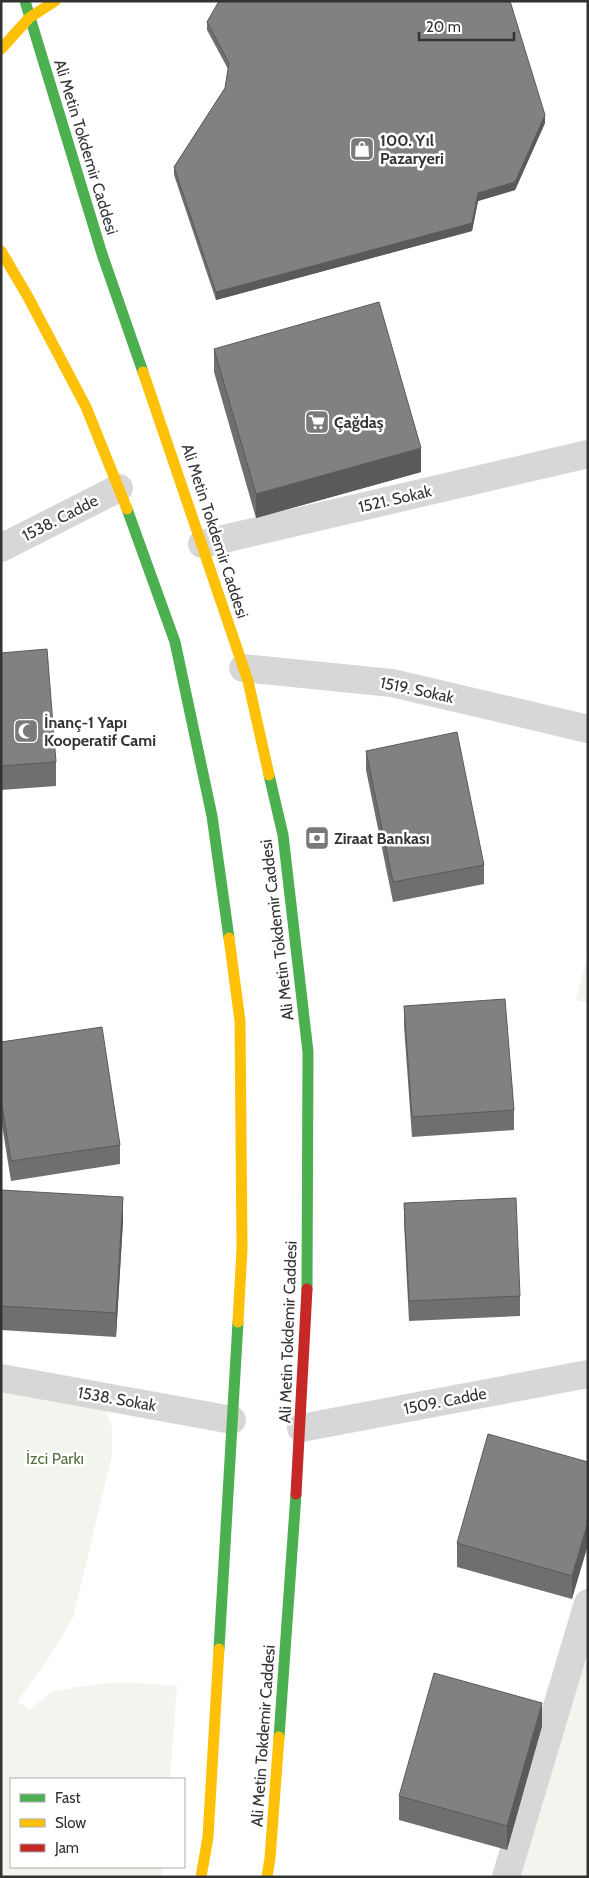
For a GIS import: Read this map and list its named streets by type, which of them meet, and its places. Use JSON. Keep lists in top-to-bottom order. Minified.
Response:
{"streets":{"main road":["Ali Metin Tokdemir Caddesi"],"street":["1521. Sokak","1538. Cadde","1519. Sokak","1538. Sokak","1509. Cadde"]},"crossings":[["Ali Metin Tokdemir Caddesi","1521. Sokak"],["Ali Metin Tokdemir Caddesi","1519. Sokak"],["Ali Metin Tokdemir Caddesi","1509. Cadde"]],"parks":["İzci Parkı"],"places":{"shop":["100. Yıl Pazaryeri"],"supermarket":["Çağdaş"],"mosque":["İnanç-1 Yapı Kooperatif Cami"],"bank":["Ziraat Bankası"]},"legend":["Fast","Slow","Jam"],"scale_bar":"20 m"}
